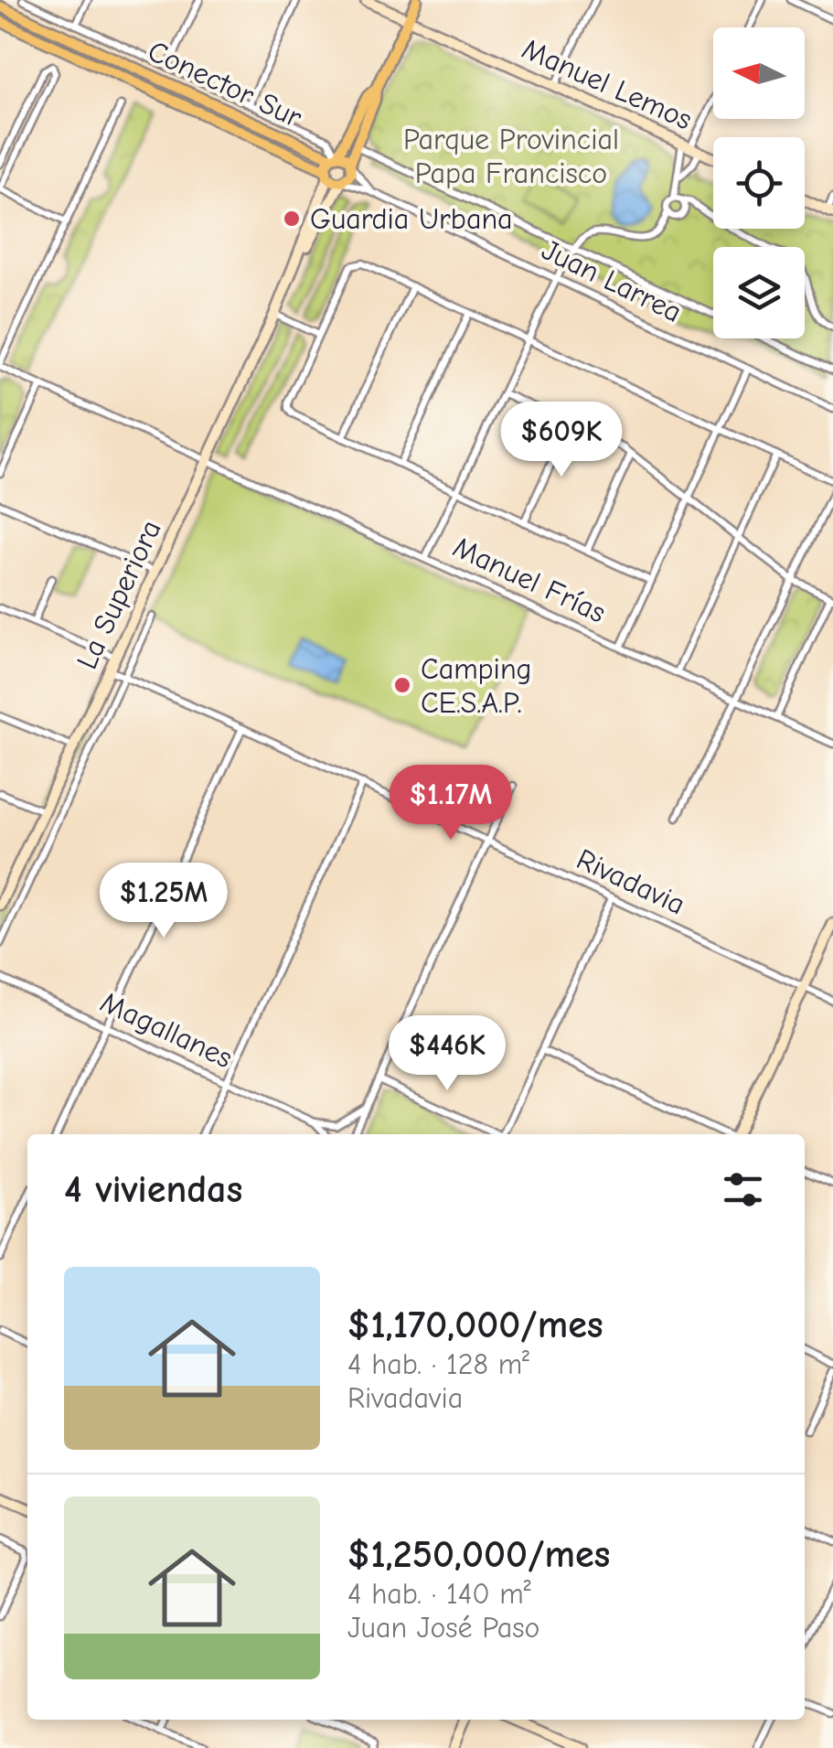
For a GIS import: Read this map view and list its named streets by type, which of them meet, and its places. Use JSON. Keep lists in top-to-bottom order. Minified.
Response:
{"streets":{"main road":["Conector Sur","Manuel Lemos","La Superiora"],"street":["Juan Larrea","Manuel Frías","Rivadavia","Magallanes"]},"crossings":[["Conector Sur","Juan Larrea"],["Conector Sur","La Superiora"],["Juan Larrea","La Superiora"],["Manuel Frías","La Superiora"],["La Superiora","Rivadavia"]],"parks":["Parque Provincial Papa Francisco"],"places":["Guardia Urbana","Camping CE.S.A.P."],"north":"left","page":{"price":["$609K","$1.17M","$1.25M","$446K"],"heading":"4 viviendas","list":[{"name":"$1,170,000/mes","note":"4 hab. · 128 m² · Rivadavia"},{"name":"$1,250,000/mes","note":"4 hab. · 140 m² · Juan José Paso"}]}}
